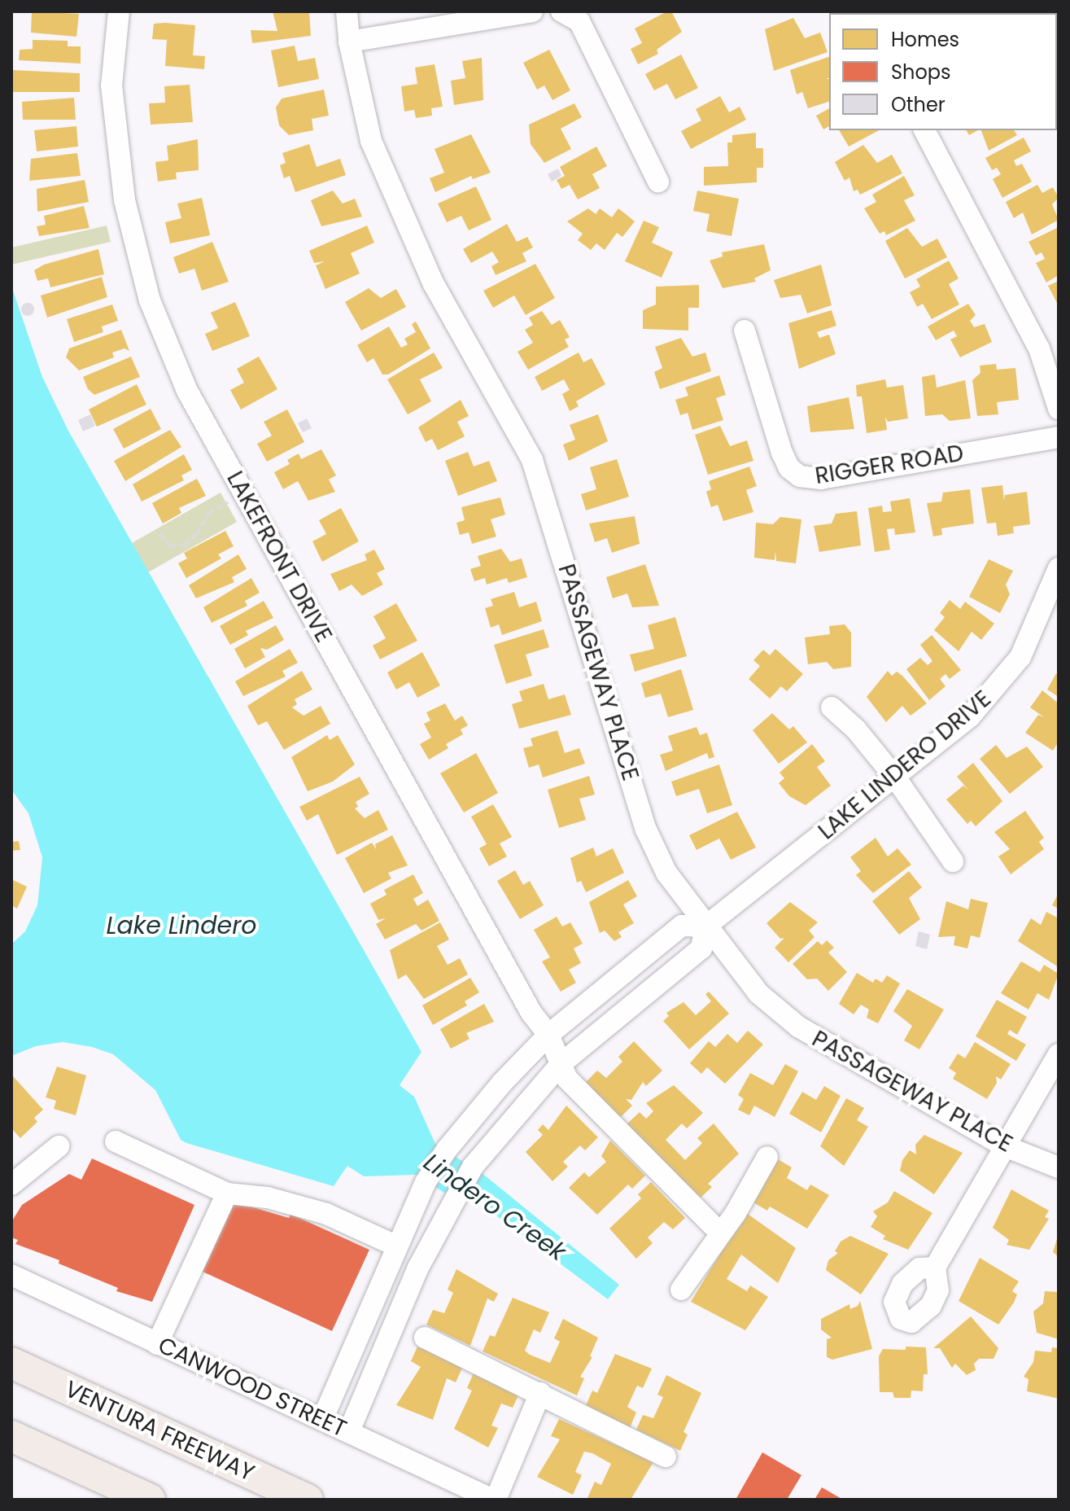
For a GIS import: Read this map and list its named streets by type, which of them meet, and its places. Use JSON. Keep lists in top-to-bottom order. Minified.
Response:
{"streets":{"highway":["VENTURA FREEWAY"],"street":["RIGGER ROAD","LAKEFRONT DRIVE","PASSAGEWAY PLACE","LAKE LINDERO DRIVE","CANWOOD STREET"]},"crossings":[["LAKEFRONT DRIVE","LAKE LINDERO DRIVE"],["PASSAGEWAY PLACE","LAKE LINDERO DRIVE"],["LAKE LINDERO DRIVE","CANWOOD STREET"]],"water":["Lake Lindero","Lindero Creek"],"legend":["Homes","Shops","Other"]}
